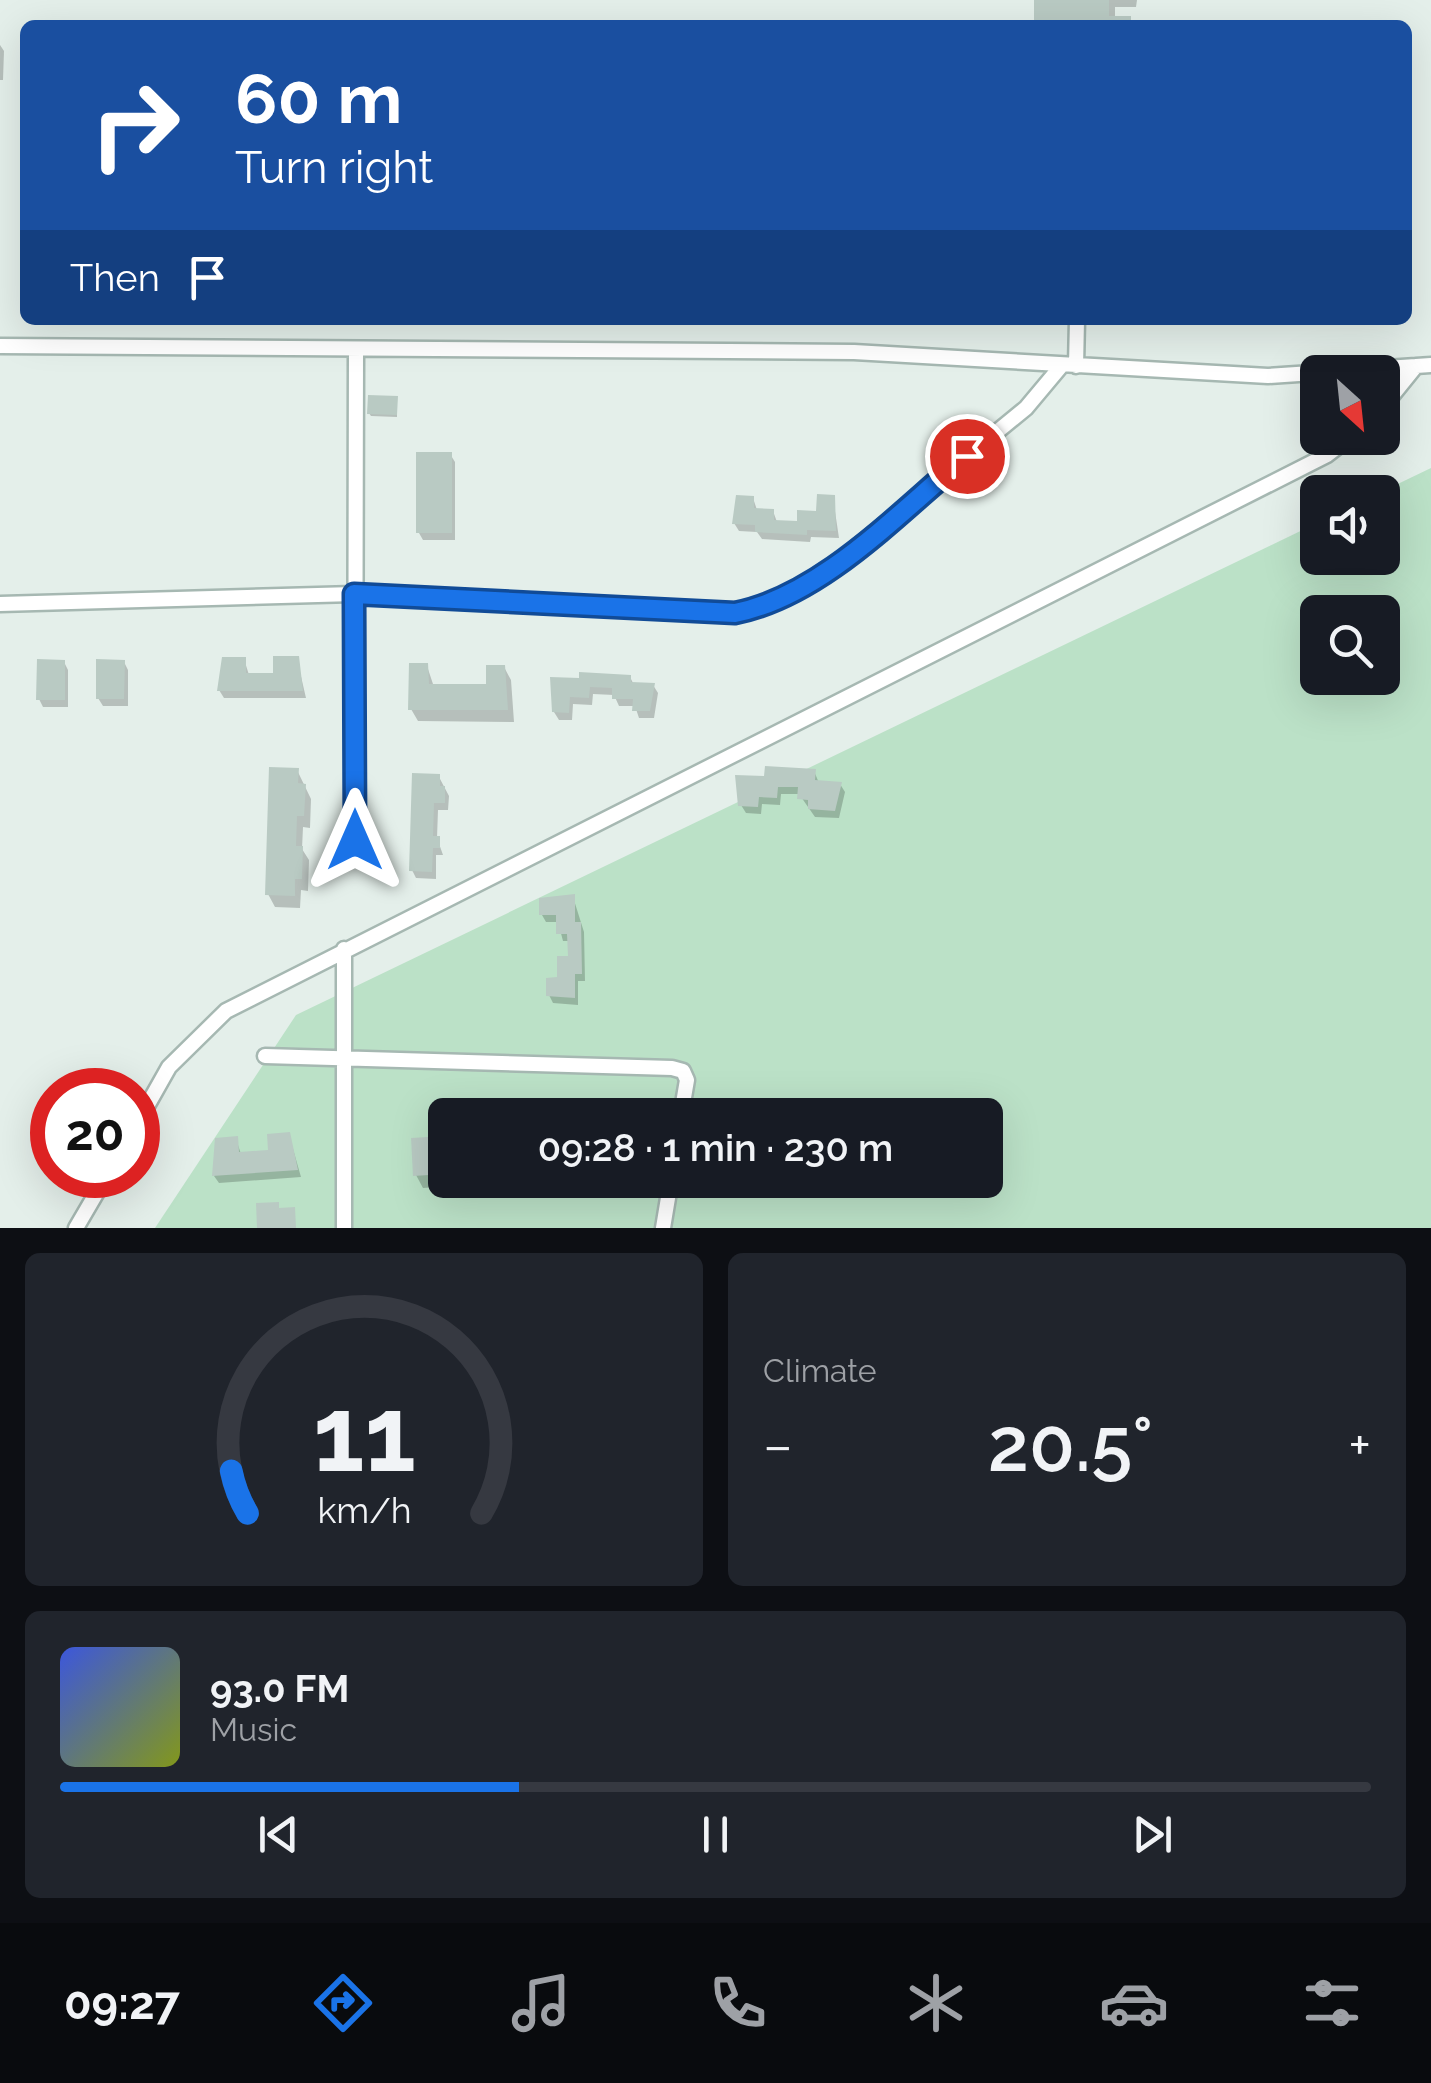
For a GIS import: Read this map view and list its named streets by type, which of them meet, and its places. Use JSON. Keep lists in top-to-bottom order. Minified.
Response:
{"north":"bottom right","page":{"turn":["60 m","Turn right"],"then":"Then","limit":"20","trip":"09:28 · 1 min · 230 m","tile":"Climate","heat":["−","20.5°","+"],"song":["93.0 FM","Music"],"tabs":"09:27","gauge":["11","km/h"]}}
